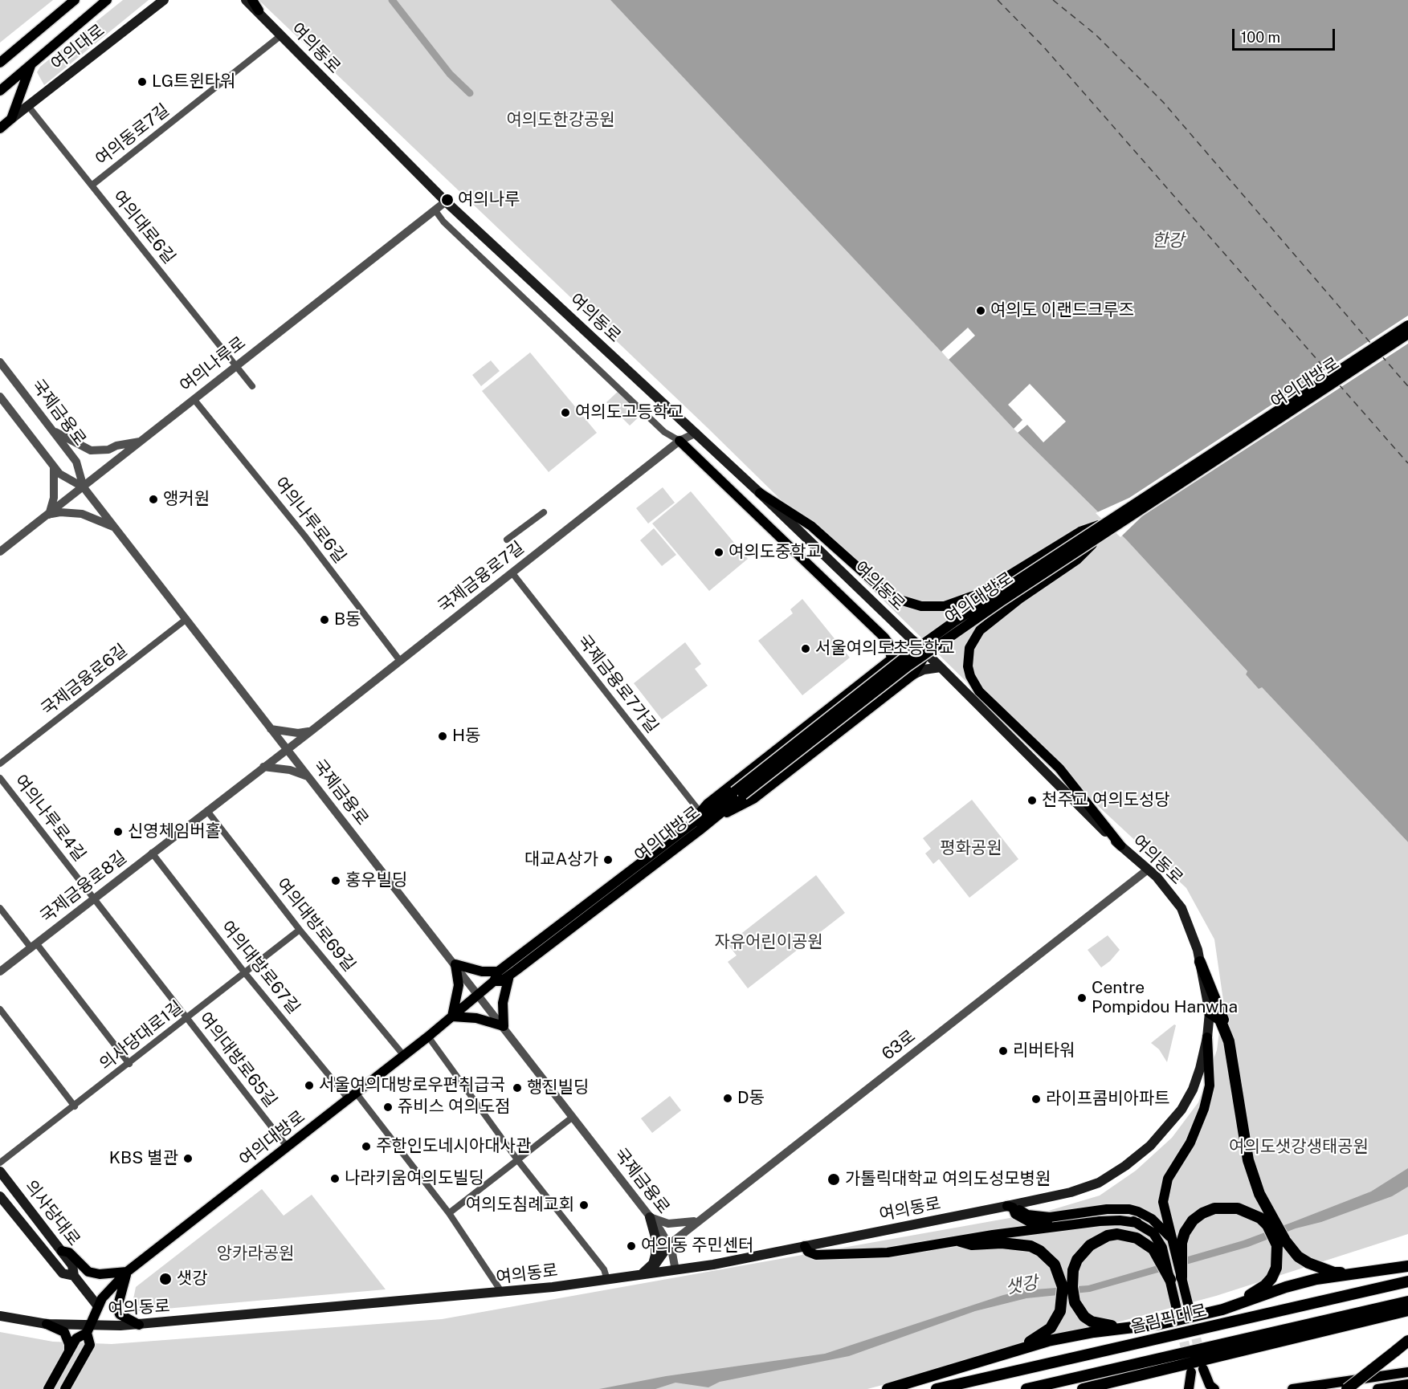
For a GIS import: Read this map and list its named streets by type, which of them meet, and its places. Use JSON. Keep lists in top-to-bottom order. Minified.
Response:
{"streets":{"highway":["올림픽대로"],"main road":["여의대로","여의동로","여의대방로","의사당대로"],"street":["여의동로7길","여의대로6길","여의나루로","국제금융로","여의나루로6길","국제금융로7길","국제금융로6길","국제금융로7가길","여의나루로4길","국제금융로8길","여의대방로69길","여의대방로67길","의사당대로1길","63로","여의대방로65길"]},"crossings":[["여의대로","여의대로6길"],["여의동로","여의동로7길"],["여의동로","여의나루로"],["여의동로","여의대방로"],["여의동로","국제금융로"],["여의동로","국제금융로7길"],["여의동로","여의대방로67길"],["여의동로","63로"],["여의동로7길","여의대로6길"],["여의대로6길","여의나루로"],["여의나루로","국제금융로"],["여의나루로","여의나루로6길"],["여의대방로","국제금융로"],["여의대방로","여의대방로69길"],["여의대방로","여의대방로67길"],["여의대방로","여의대방로65길"],["여의대방로","의사당대로"],["국제금융로","국제금융로7길"],["국제금융로","국제금융로6길"],["국제금융로","국제금융로8길"],["국제금융로","63로"],["여의나루로6길","국제금융로7길"],["국제금융로7길","국제금융로7가길"],["국제금융로7길","국제금융로8길"],["여의나루로4길","국제금융로8길"],["여의나루로4길","여의대방로65길"],["국제금융로8길","여의대방로69길"],["국제금융로8길","여의대방로67길"],["국제금융로8길","의사당대로1길"],["국제금융로8길","여의대방로65길"],["여의대방로69길","의사당대로1길"],["여의대방로67길","의사당대로1길"],["의사당대로1길","여의대방로65길"]],"water":["한강","샛강"],"parks":["여의도한강공원","평화공원","자유어린이공원","여의도샛강생태공원","앙카라공원"],"places":["LG트윈타워","여의나루","여의도 이랜드크루즈","여의도고등학교","앵커원","여의도중학교","B동","서울여의도초등학교","H동","천주교 여의도성당","신영체임버홀","대교A상가","홍우빌딩","Centre Pompidou Hanwha","리버타워","서울여의대방로우편취급국","행진빌딩","D동","라이프콤비아파트","쥬비스 여의도점","주한인도네시아대사관","KBS 별관","나라키움여의도빌딩","가톨릭대학교 여의도성모병원","여의도침례교회","여의동 주민센터","샛강"],"scale_bar":"100 m"}
